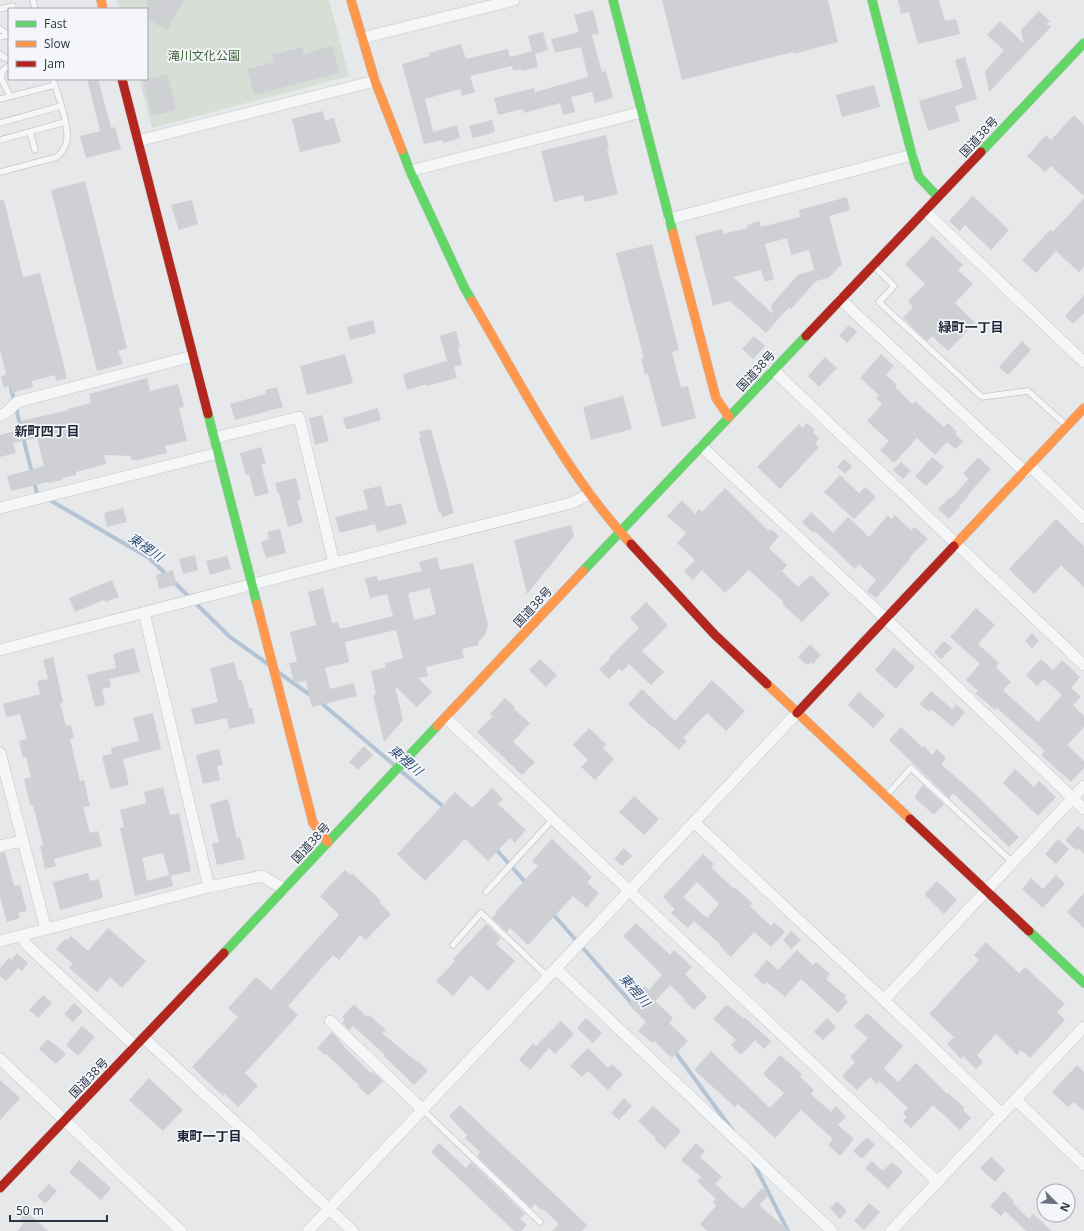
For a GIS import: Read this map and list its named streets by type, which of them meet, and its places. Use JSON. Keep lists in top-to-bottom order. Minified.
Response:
{"streets":{"main road":["国道38号"]},"districts":["緑町一丁目","新町四丁目","東町一丁目"],"water":["東裡川"],"parks":["滝川文化公園"],"legend":["Fast","Slow","Jam"],"scale_bar":"50 m","north":"bottom right"}
